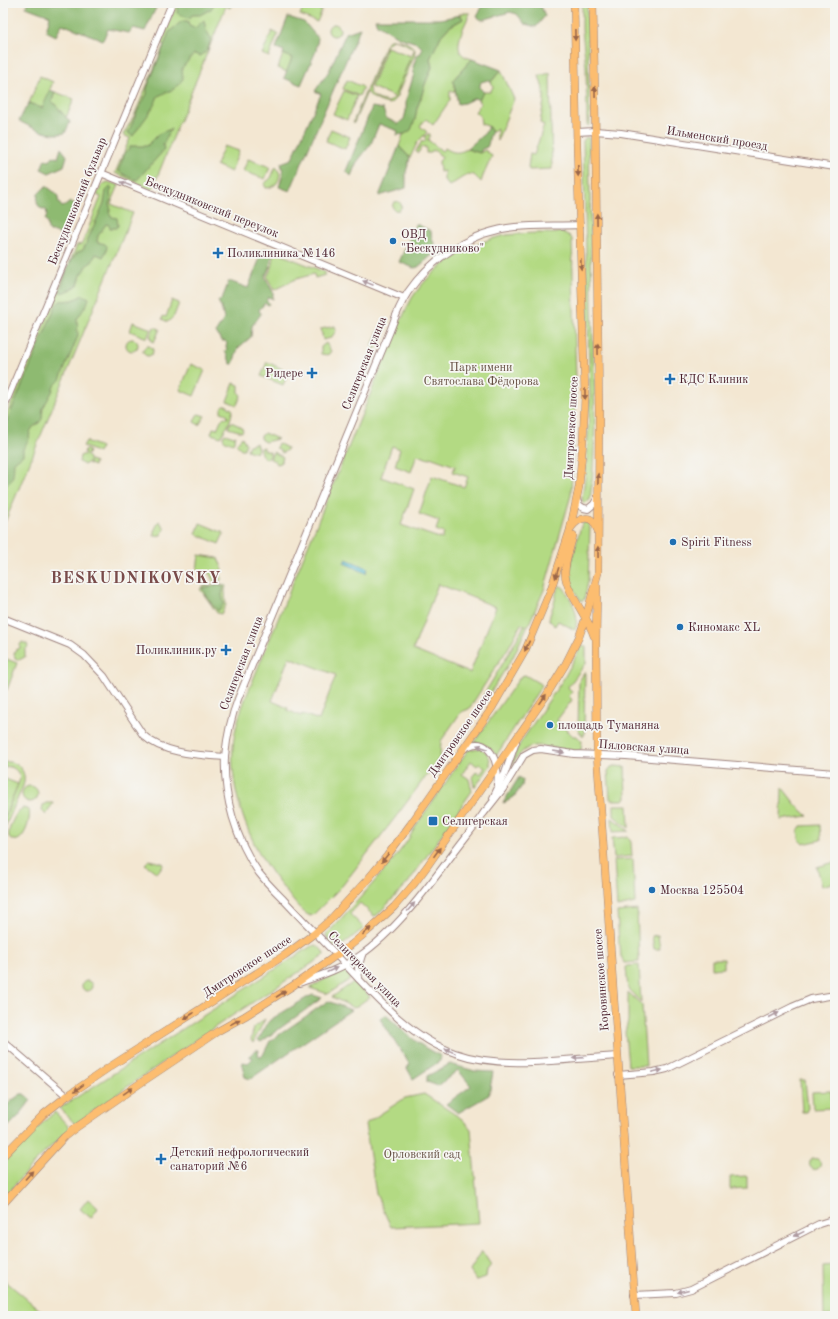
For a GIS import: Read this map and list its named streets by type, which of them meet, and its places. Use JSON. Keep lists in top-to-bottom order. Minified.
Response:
{"streets":{"main road":["Дмитровское шоссе","Коровинское шоссе"],"street":["Ильменский проезд","Бескудниковский бульвар","Бескудниковский переулок","Селигерская улица","Пяловская улица"]},"crossings":[["Ильменский проезд","Дмитровское шоссе"],["Бескудниковский бульвар","Бескудниковский переулок"],["Бескудниковский переулок","Селигерская улица"],["Селигерская улица","Дмитровское шоссе"],["Селигерская улица","Коровинское шоссе"],["Дмитровское шоссе","Коровинское шоссе"],["Пяловская улица","Коровинское шоссе"]],"one_way":["Бескудниковский переулок"],"districts":["BESKUDNIKOVSKY"],"parks":["Парк имени Святослава Фёдорова","Орловский сад"],"places":{"other":["ОВД \"Бескудниково\"","Spirit Fitness","Киномакс XL","площадь Туманяна","Москва 125504"],"health":["Поликлиника №146","Ридере","КДС Клиник","Поликлиник.ру","Детский нефрологический санаторий №6"],"transit":["Селигерская"]}}
